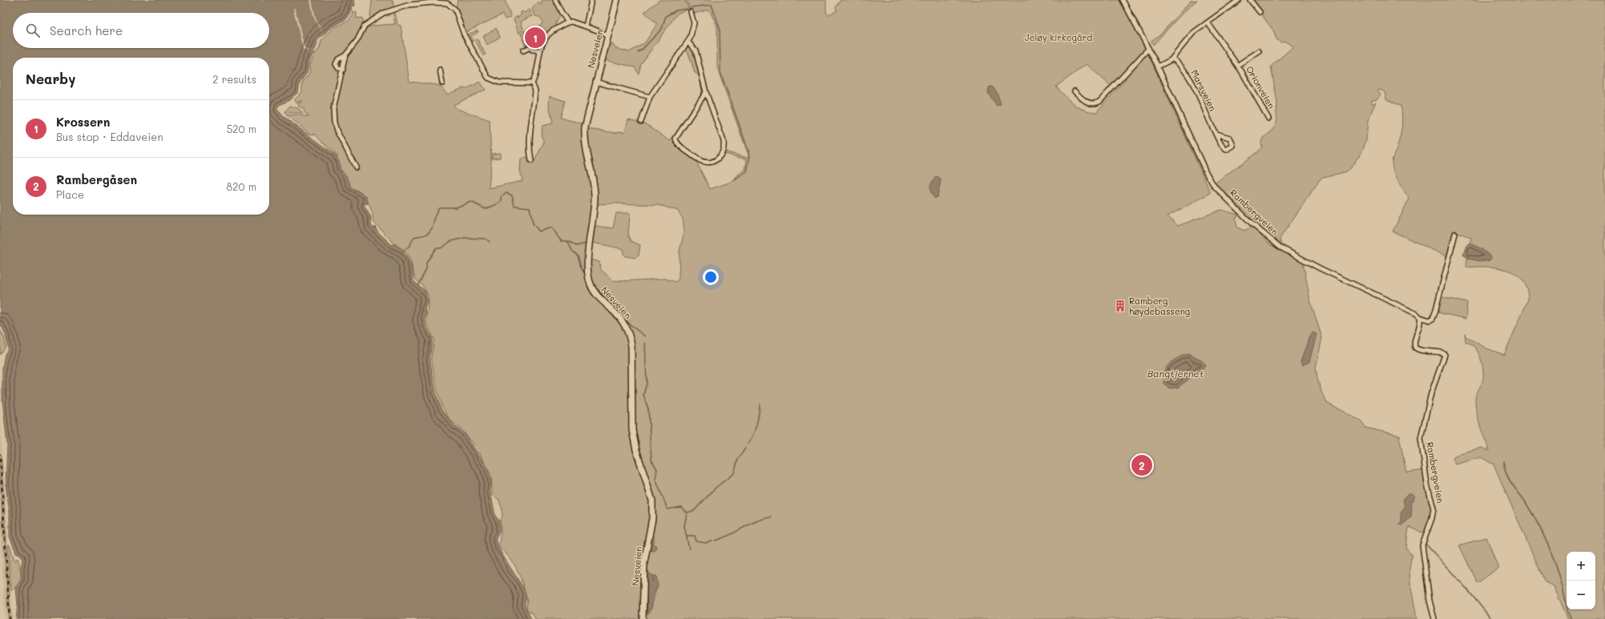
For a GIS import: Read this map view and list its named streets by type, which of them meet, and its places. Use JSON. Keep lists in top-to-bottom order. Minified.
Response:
{"streets":{"main road":["Nesveien"],"street":["Orionveien","Marsveien","Rambergveien"]},"water":["Bangtjernet"],"parks":["Jeløy kirkegård"],"places":{"building":["Ramberg høydebasseng"]},"page":{"search":"Search here","pins":["1","2"],"heading":["Nearby","2 results"],"list":[{"mark":"1","name":"Krossern","note":"Bus stop · Eddaveien","value":"520 m"},{"mark":"2","name":"Rambergåsen","note":"Place","value":"820 m"}],"map_buttons":["+","−"]}}
